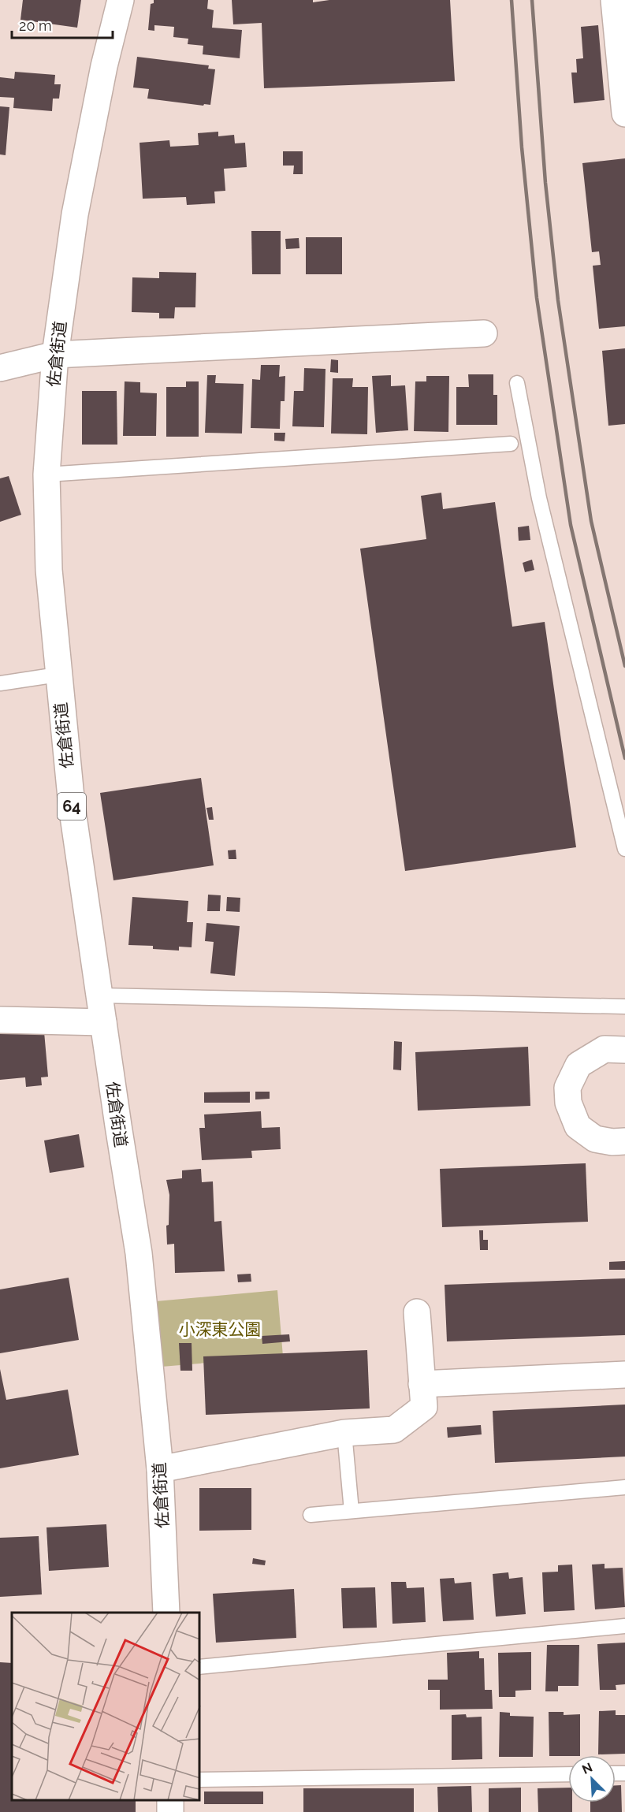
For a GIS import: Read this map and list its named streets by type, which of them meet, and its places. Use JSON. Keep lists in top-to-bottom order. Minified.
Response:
{"streets":{"main road":["佐倉街道","64"]},"parks":["小深東公園"],"scale_bar":"20 m","north":"top left"}
